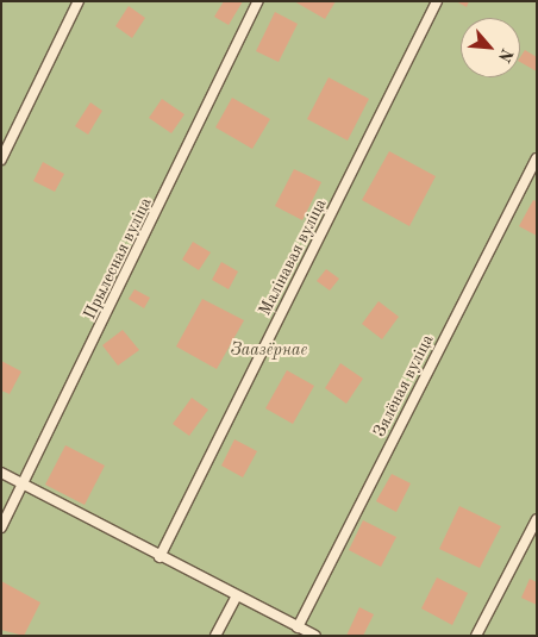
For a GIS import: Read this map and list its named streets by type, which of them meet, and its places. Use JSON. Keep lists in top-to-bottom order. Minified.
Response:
{"streets":{"lane":["Малінавая вуліца","Прылесная вуліца","Зялёная вуліца"]},"parks":["Заазёрнае"],"north":"bottom right"}
